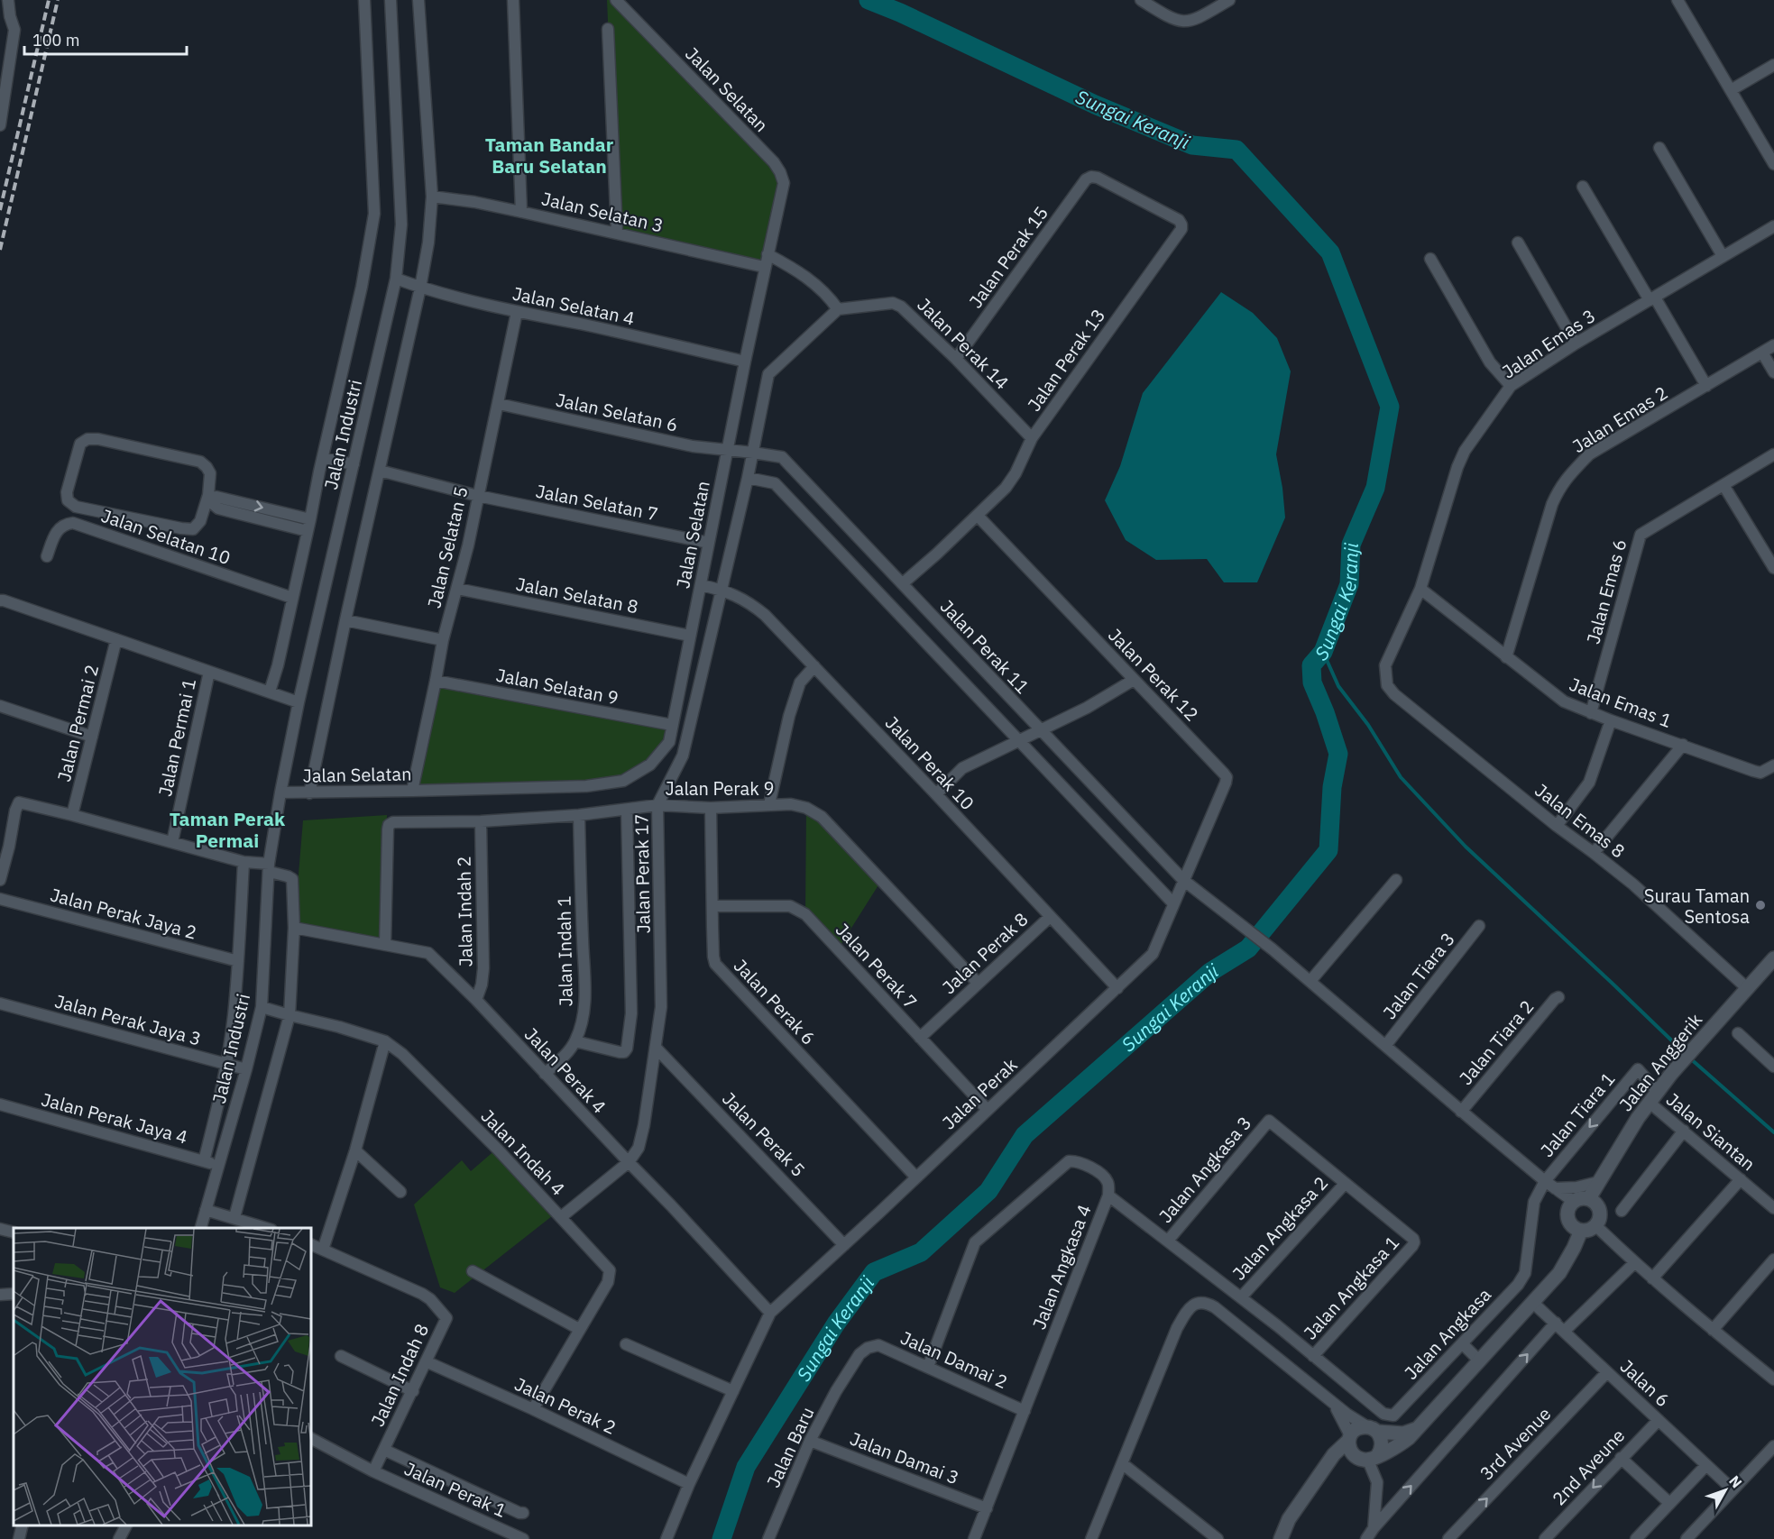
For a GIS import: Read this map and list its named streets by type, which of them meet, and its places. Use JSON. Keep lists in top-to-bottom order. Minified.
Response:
{"streets":{"street":["Jalan Selatan","Jalan Selatan 3","Jalan Perak 15","Jalan Selatan 4","Jalan Perak 14","Jalan Emas 3","Jalan Perak 13","Jalan Selatan 6","Jalan Emas 2","Jalan Industri","Jalan Selatan 7","Jalan Selatan 10","Jalan Selatan 5","Jalan Emas 6","Jalan Selatan 8","Jalan Perak 11","Jalan Perak 12","Jalan Selatan 9","Jalan Emas 1","Jalan Permai 2","Jalan Permai 1","Jalan Perak 10","Jalan Perak 9","Jalan Emas 8","Jalan Perak 17","Jalan Indah 2","Jalan Perak Jaya 2","Jalan Indah 1","Jalan Perak 8","Jalan Perak 7","Jalan Tiara 3","Jalan Perak 6","Jalan Perak Jaya 3","Jalan Tiara 2","Jalan Anggerik","Jalan Perak 4","Jalan Perak","Jalan Tiara 1","Jalan Perak Jaya 4","Jalan Siantan","Jalan Perak 5","Jalan Indah 4","Jalan Angkasa 3","Jalan Angkasa 2","Jalan Angkasa 4","Jalan Angkasa 1","Jalan Angkasa","Jalan Damai 2","Jalan Indah 8","Jalan 6","Jalan Perak 2","3rd Avenue","Jalan Baru","Jalan Damai 3","2nd Aveune","Jalan Perak 1"]},"crossings":[["Jalan Selatan","Jalan Selatan 3"],["Jalan Selatan","Jalan Selatan 4"],["Jalan Selatan","Jalan Selatan 6"],["Jalan Selatan","Jalan Industri"],["Jalan Selatan","Jalan Selatan 7"],["Jalan Selatan","Jalan Selatan 5"],["Jalan Selatan","Jalan Selatan 8"],["Jalan Selatan","Jalan Selatan 9"],["Jalan Selatan","Jalan Perak 10"],["Jalan Perak 15","Jalan Perak 14"],["Jalan Perak 15","Jalan Perak 13"],["Jalan Selatan 4","Jalan Industri"],["Jalan Selatan 4","Jalan Selatan 5"],["Jalan Perak 14","Jalan Perak 13"],["Jalan Emas 3","Jalan Emas 1"],["Jalan Emas 3","Jalan Emas 8"],["Jalan Perak 13","Jalan Perak 11"],["Jalan Perak 13","Jalan Perak 12"],["Jalan Selatan 6","Jalan Selatan 5"],["Jalan Selatan 6","Jalan Perak 11"],["Jalan Selatan 6","Jalan Perak 17"],["Jalan Emas 2","Jalan Emas 1"],["Jalan Industri","Jalan Selatan 10"],["Jalan Industri","Jalan Perak Jaya 3"],["Jalan Industri","Jalan Perak Jaya 4"],["Jalan Industri","Jalan Indah 4"],["Jalan Selatan 7","Jalan Selatan 5"],["Jalan Selatan 5","Jalan Selatan 8"],["Jalan Selatan 5","Jalan Selatan 9"],["Jalan Emas 6","Jalan Emas 1"],["Jalan Perak 11","Jalan Perak 12"],["Jalan Perak 11","Jalan Perak 17"],["Jalan Perak 11","Jalan Tiara 3"],["Jalan Perak 11","Jalan Tiara 2"],["Jalan Perak 11","Jalan Anggerik"],["Jalan Perak 11","Jalan Perak"],["Jalan Perak 11","Jalan Tiara 1"],["Jalan Perak 12","Jalan Perak"],["Jalan Perak 10","Jalan Perak 17"],["Jalan Perak 10","Jalan Perak 8"],["Jalan Perak 10","Jalan Perak"],["Jalan Perak 9","Jalan Perak 17"],["Jalan Perak 9","Jalan Indah 2"],["Jalan Perak 9","Jalan Indah 1"],["Jalan Perak 9","Jalan Perak 8"],["Jalan Perak 9","Jalan Perak 6"],["Jalan Perak 9","Jalan Perak 4"],["Jalan Emas 8","Jalan Anggerik"],["Jalan Perak 17","Jalan Perak 4"],["Jalan Perak 17","Jalan Perak 5"],["Jalan Indah 2","Jalan Perak 4"],["Jalan Indah 1","Jalan Perak 4"],["Jalan Perak 8","Jalan Perak 7"],["Jalan Perak 7","Jalan Perak 6"],["Jalan Perak 7","Jalan Perak"],["Jalan Perak 6","Jalan Perak"],["Jalan Anggerik","Jalan Siantan"],["Jalan Perak 4","Jalan Perak"],["Jalan Perak","Jalan Perak 5"],["Jalan Tiara 1","Jalan Siantan"],["Jalan Tiara 1","Jalan Angkasa"],["Jalan Indah 4","Jalan Perak 2"],["Jalan Angkasa 3","Jalan Angkasa 2"],["Jalan Angkasa 3","Jalan Angkasa 1"],["Jalan Angkasa 2","Jalan Angkasa 1"],["Jalan Angkasa 4","Jalan Damai 2"],["Jalan Angkasa 4","Jalan Damai 3"],["Jalan Angkasa 1","Jalan Angkasa"],["Jalan Damai 2","Jalan Baru"],["Jalan Indah 8","Jalan Perak 2"],["Jalan Indah 8","Jalan Perak 1"],["Jalan 6","3rd Avenue"],["Jalan 6","2nd Aveune"],["Jalan Baru","Jalan Damai 3"]],"districts":["Taman Bandar Baru Selatan","Taman Perak Permai"],"water":["Sungai Keranji"],"places":["Surau Taman Sentosa"],"scale_bar":"100 m","north":"top right"}
